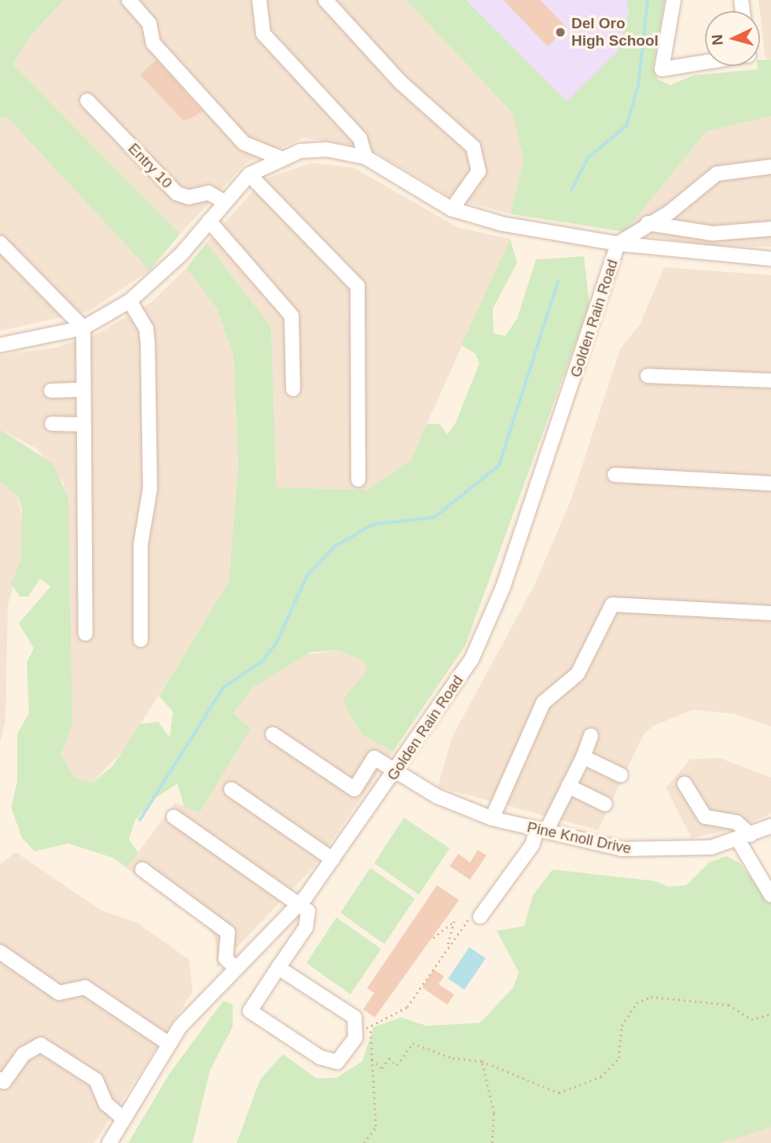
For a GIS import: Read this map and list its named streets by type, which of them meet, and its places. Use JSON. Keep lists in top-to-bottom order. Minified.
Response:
{"streets":{"street":["Entry 10","Golden Rain Road","Pine Knoll Drive"]},"crossings":[["Entry 10","Golden Rain Road"],["Golden Rain Road","Pine Knoll Drive"]],"places":["Del Oro High School"],"north":"left"}
